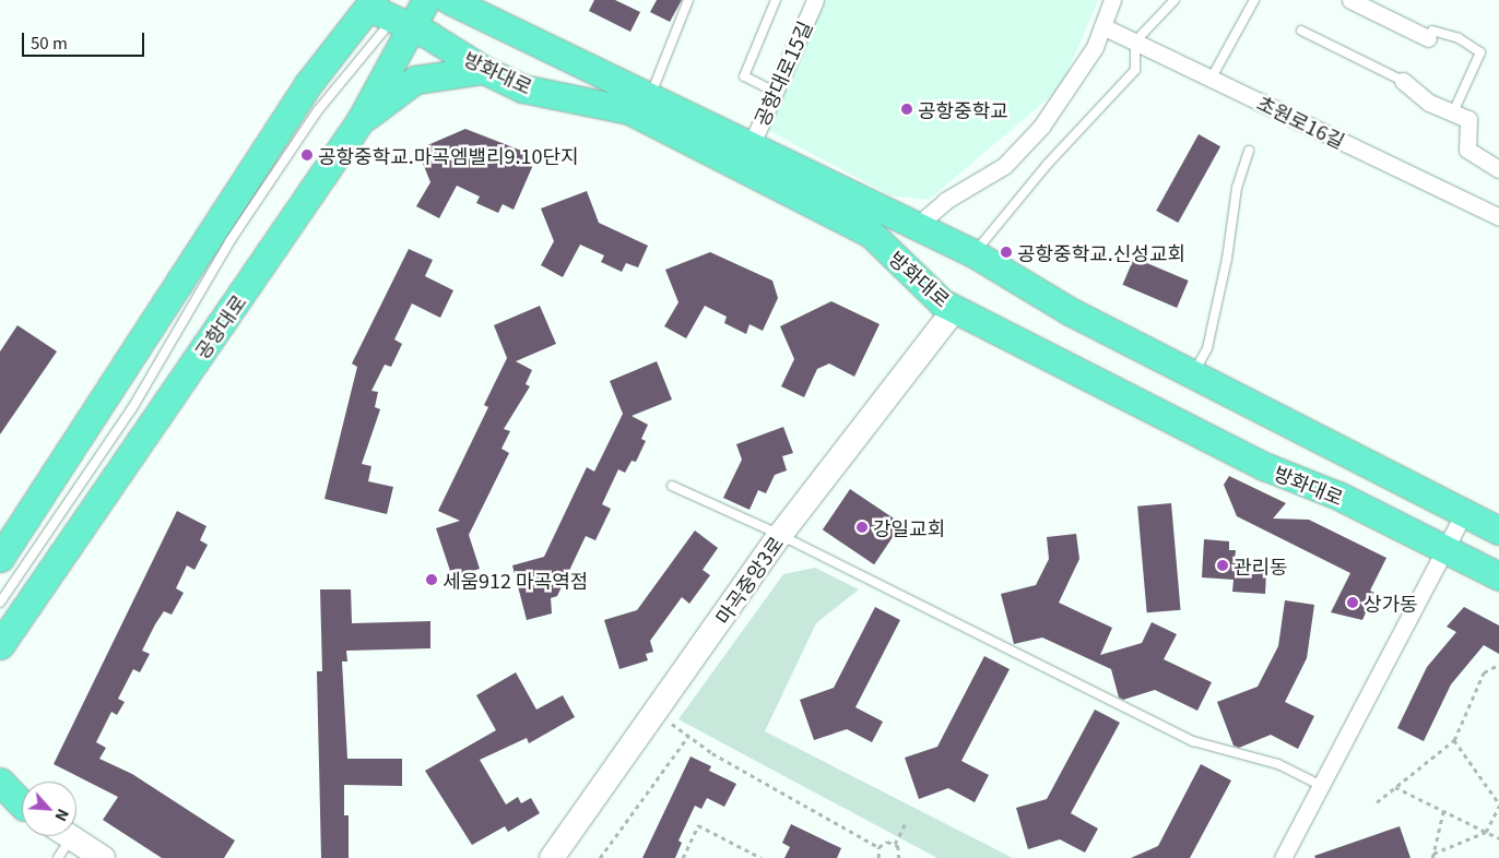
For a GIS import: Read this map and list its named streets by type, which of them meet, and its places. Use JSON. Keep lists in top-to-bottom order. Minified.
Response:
{"streets":{"main road":["방화대로","공항대로"],"street":["공항대로15길","초원로16길","마곡중앙3로"]},"crossings":[["방화대로","공항대로15길"],["방화대로","공항대로"],["방화대로","마곡중앙3로"]],"places":["공항중학교","공항중학교.마곡엠밸리9.10단지","공항중학교.신성교회","강일교회","관리동","세움912 마곡역점","상가동"],"scale_bar":"50 m","north":"bottom right"}
